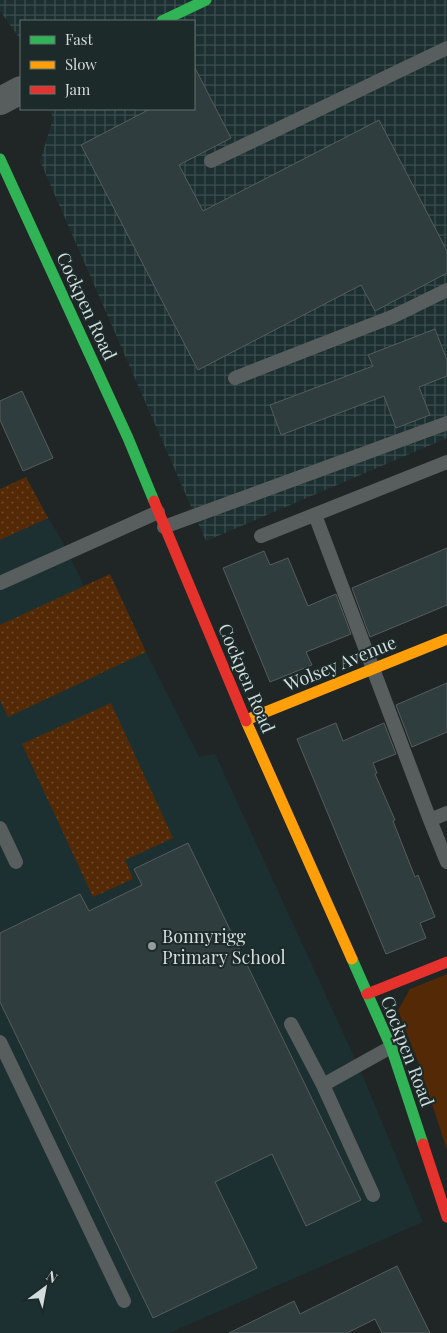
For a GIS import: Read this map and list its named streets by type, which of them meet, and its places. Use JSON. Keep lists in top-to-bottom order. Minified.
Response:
{"streets":{"main road":["Cockpen Road","Wolsey Avenue"]},"crossings":[["Cockpen Road","Wolsey Avenue"]],"places":["Bonnyrigg Primary School"],"legend":["Fast","Slow","Jam"],"north":"top right"}
